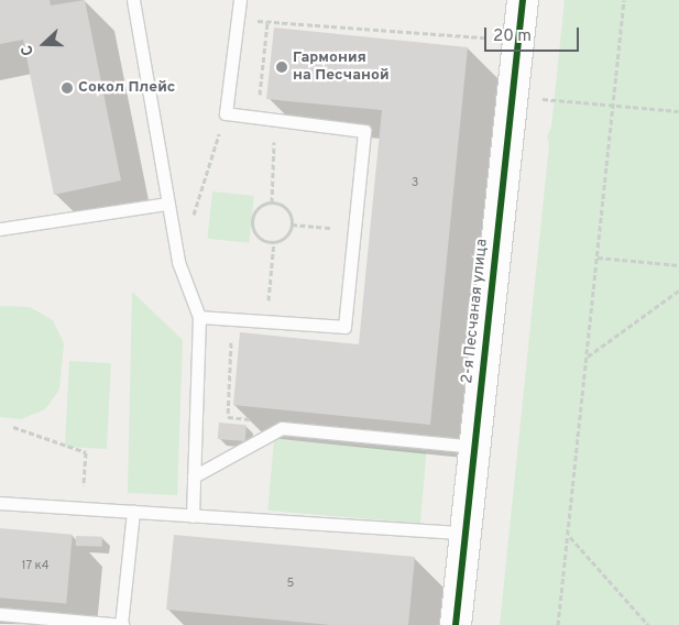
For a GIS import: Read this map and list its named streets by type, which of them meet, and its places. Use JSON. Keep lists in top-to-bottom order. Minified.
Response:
{"streets":{"street":["2-я Песчаная улица"]},"places":["Гармония на Песчаной","Сокол Плейс"],"house_numbers":["3","17 к4","5"],"scale_bar":"20 m","north":"left"}
